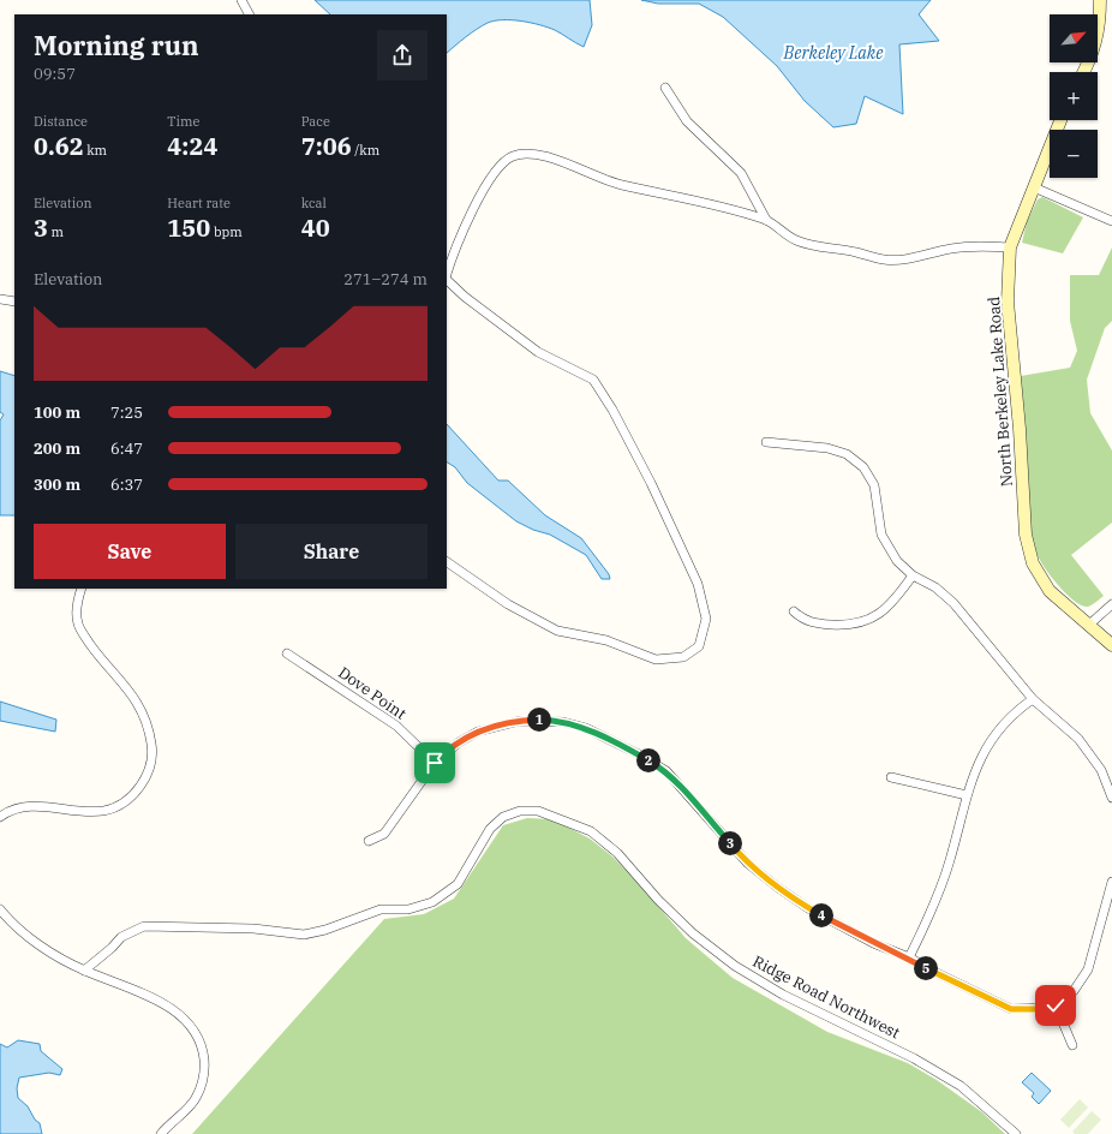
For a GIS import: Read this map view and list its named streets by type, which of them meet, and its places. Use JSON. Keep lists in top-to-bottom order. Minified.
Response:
{"streets":{"street":["North Berkeley Lake Road","Dove Point","Ridge Road Northwest"]},"water":["Berkeley Lake"],"north":"top right","page":{"map_buttons":["+","−"],"heading":["Morning run","09:57"],"stats":[["Distance","0.62 km"],["Time","4:24"],["Pace","7:06 /km"],["Elevation","3 m"],["Heart rate","150 bpm"],["kcal","40"]],"chart":["Elevation","271–274 m"],"list":[{"name":"100 m","note":"7:25"},{"name":"200 m","note":"6:47"},{"name":"300 m","note":"6:37"}],"buttons":["Save","Share"],"pins":["1","2","3","4","5"]}}
